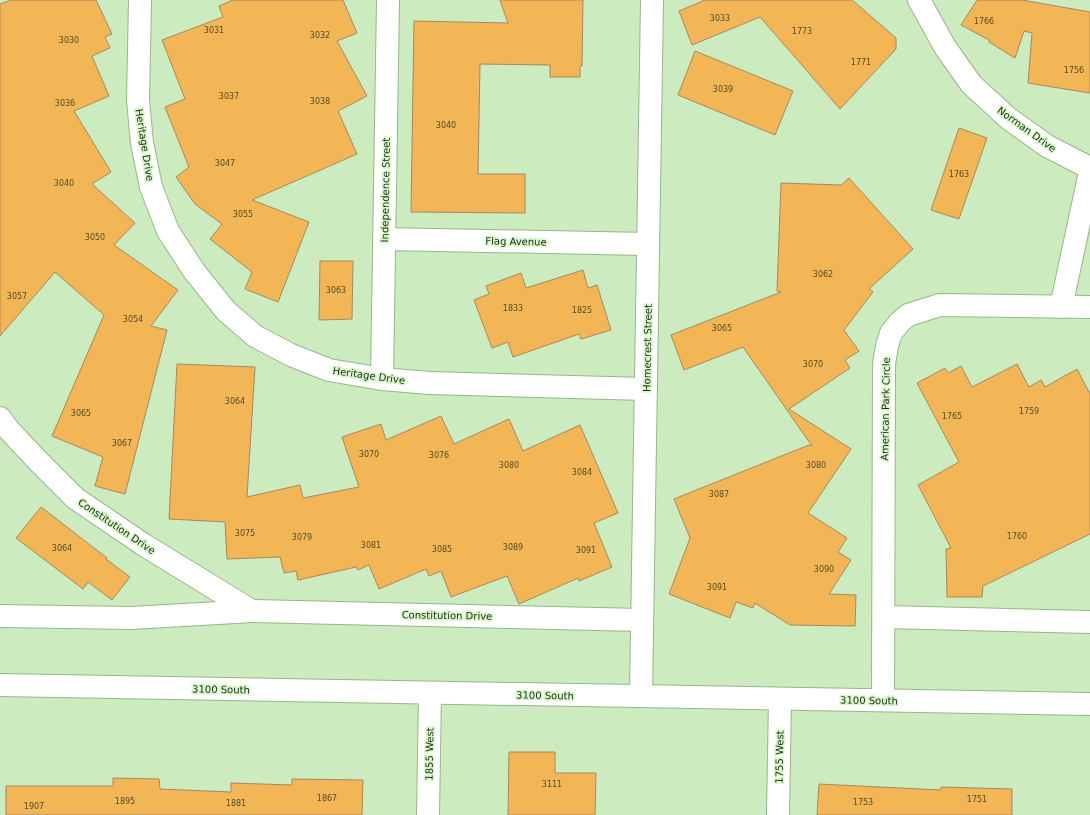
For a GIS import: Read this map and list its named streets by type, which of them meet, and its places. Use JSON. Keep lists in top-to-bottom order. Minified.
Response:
{"streets":{"main road":["Norman Drive","Heritage Drive","Independence Street","Flag Avenue","Homecrest Street","American Park Circle","Constitution Drive","3100 South","1855 West","1755 West"]},"crossings":[["Heritage Drive","Independence Street"],["Heritage Drive","Homecrest Street"],["Independence Street","Flag Avenue"],["Flag Avenue","Homecrest Street"],["Homecrest Street","Constitution Drive"],["Homecrest Street","3100 South"],["American Park Circle","3100 South"],["3100 South","1855 West"],["3100 South","1755 West"]],"house_numbers":["3033","1766","3031","1773","3032","3030","1771","1756","3039","3037","3038","3036","3040","3047","1763","3040","3055","3050","3062","3063","3057","1833","1825","3054","3065","3070","3064","1759","3065","1765","3067","3070","3076","3080","3080","3084","3087","3075","1760","3079","3081","3089","3064","3085","3091","3090","3091","3111","1867","1751","1895","1753","1881","1907"]}
